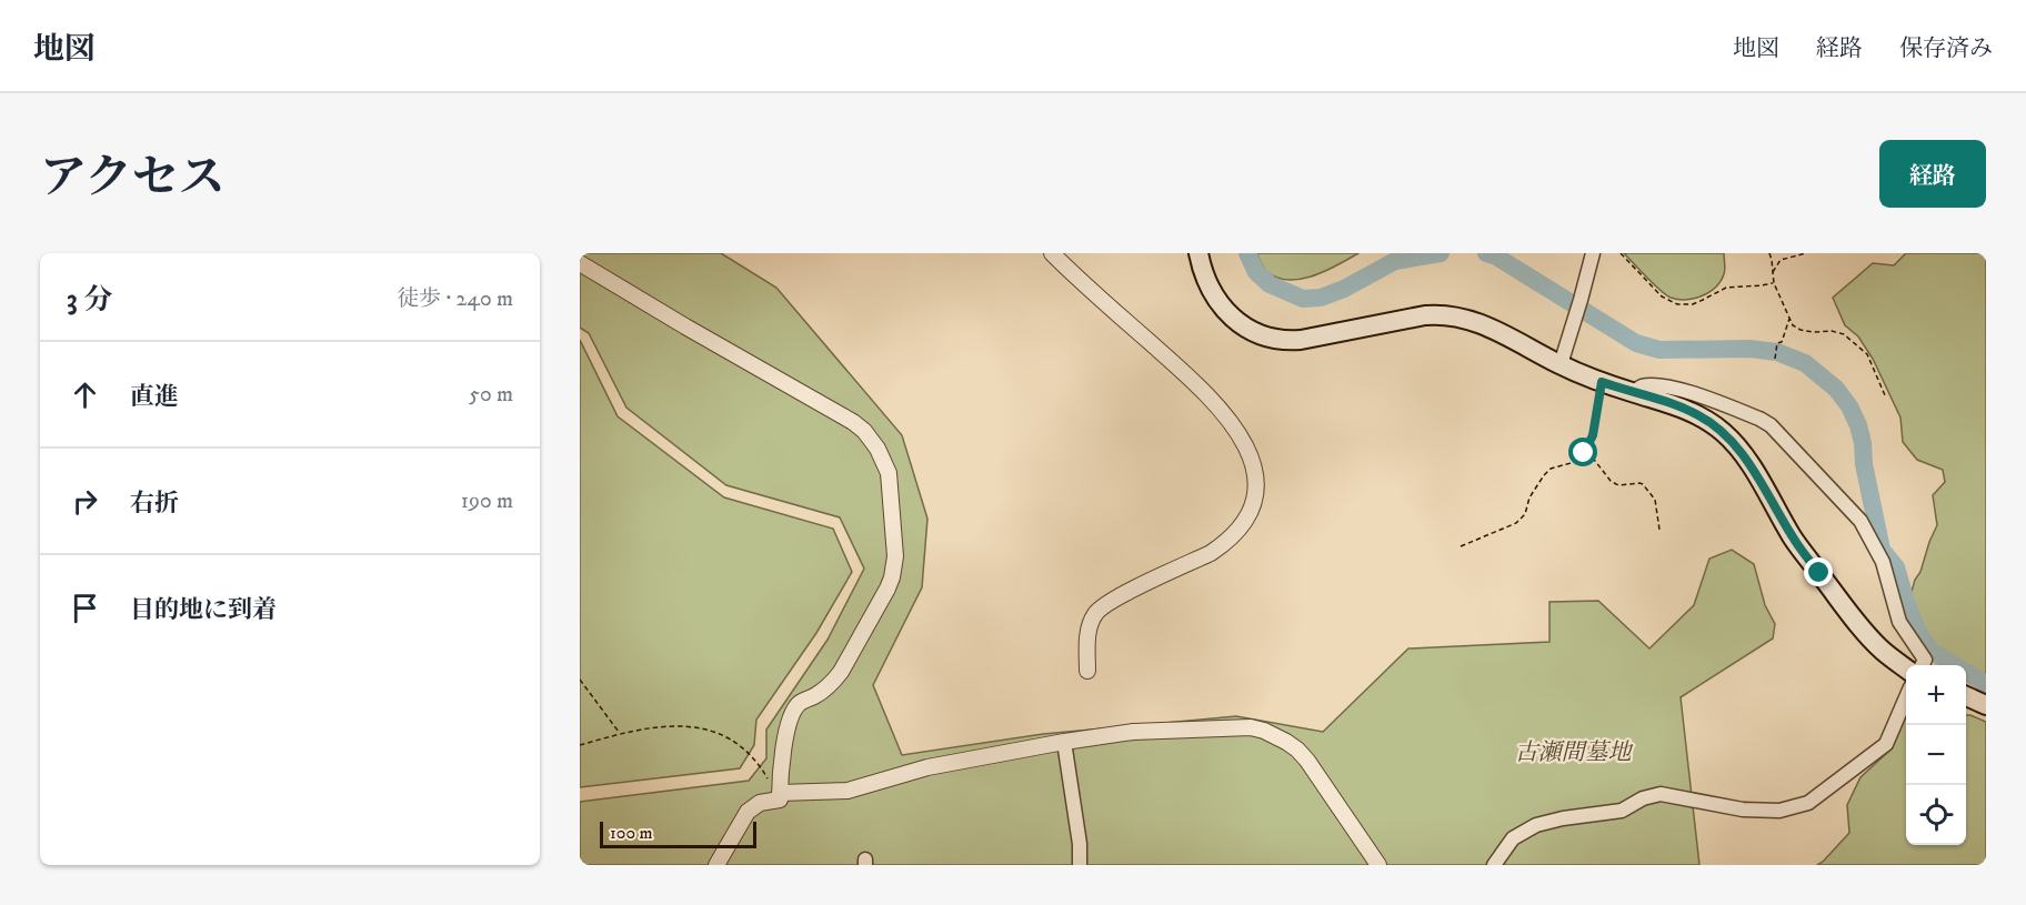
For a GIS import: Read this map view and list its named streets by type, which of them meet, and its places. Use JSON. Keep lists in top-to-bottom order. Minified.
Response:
{"parks":["古瀬間墓地"],"scale_bar":"100 m","page":{"header":"地図","nav":["地図","経路","保存済み"],"title":"アクセス","buttons":"経路","heading":["3 分","徒歩 · 240 m"],"list":[["直進","50 m"],["右折","190 m"],"目的地に到着"],"map_buttons":["+","−"],"scale":"100 m"}}
